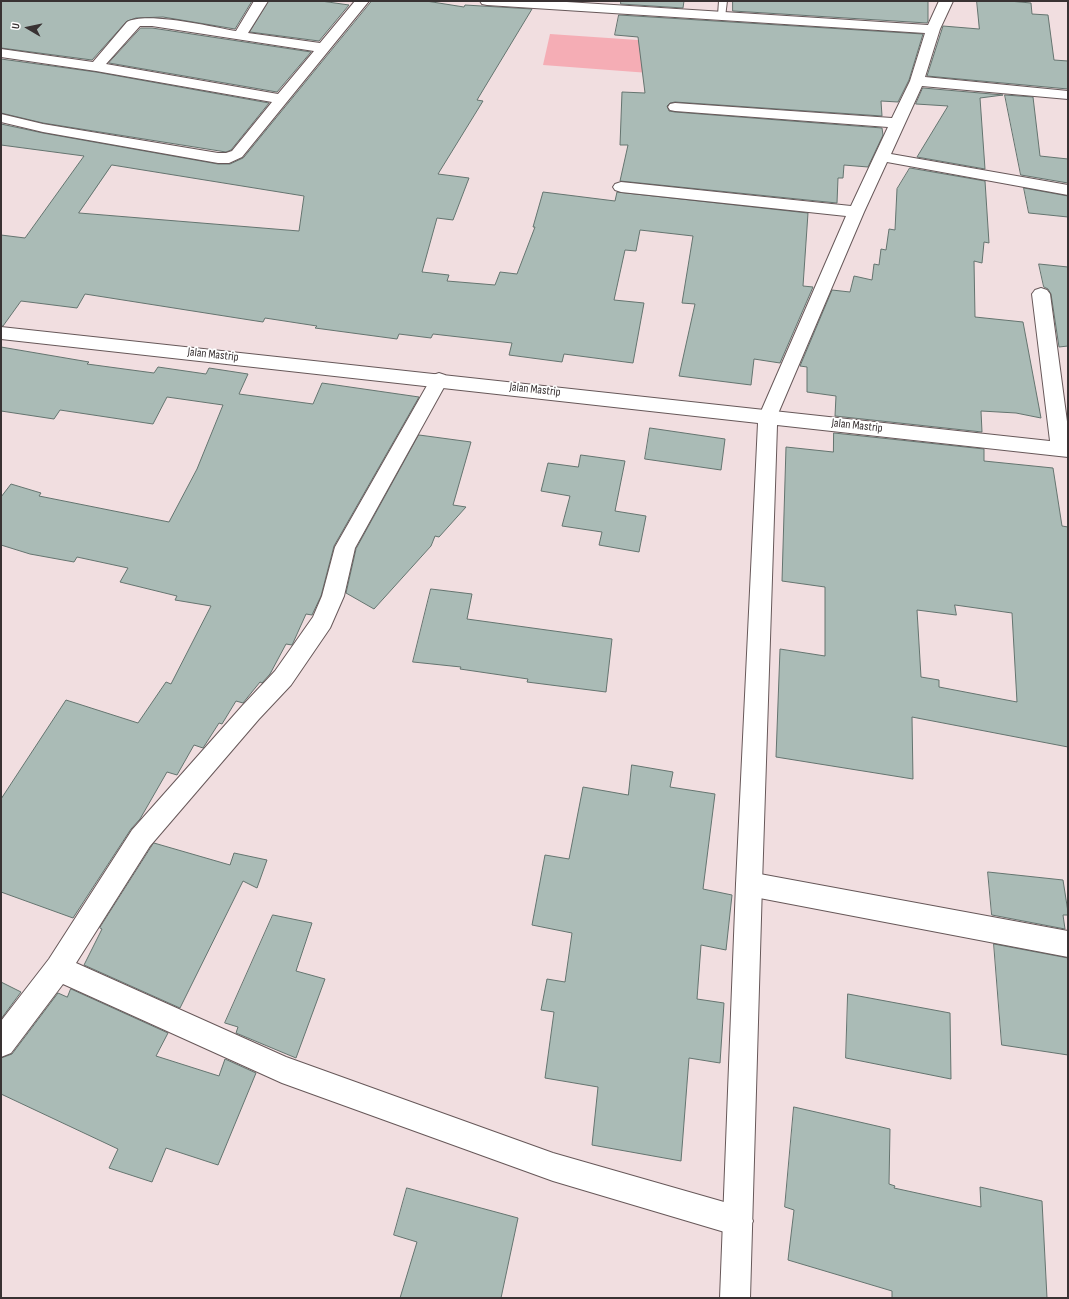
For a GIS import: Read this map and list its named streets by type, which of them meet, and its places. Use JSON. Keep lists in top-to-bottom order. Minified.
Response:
{"streets":{"street":["Jalan Mastrip"]},"north":"left"}
